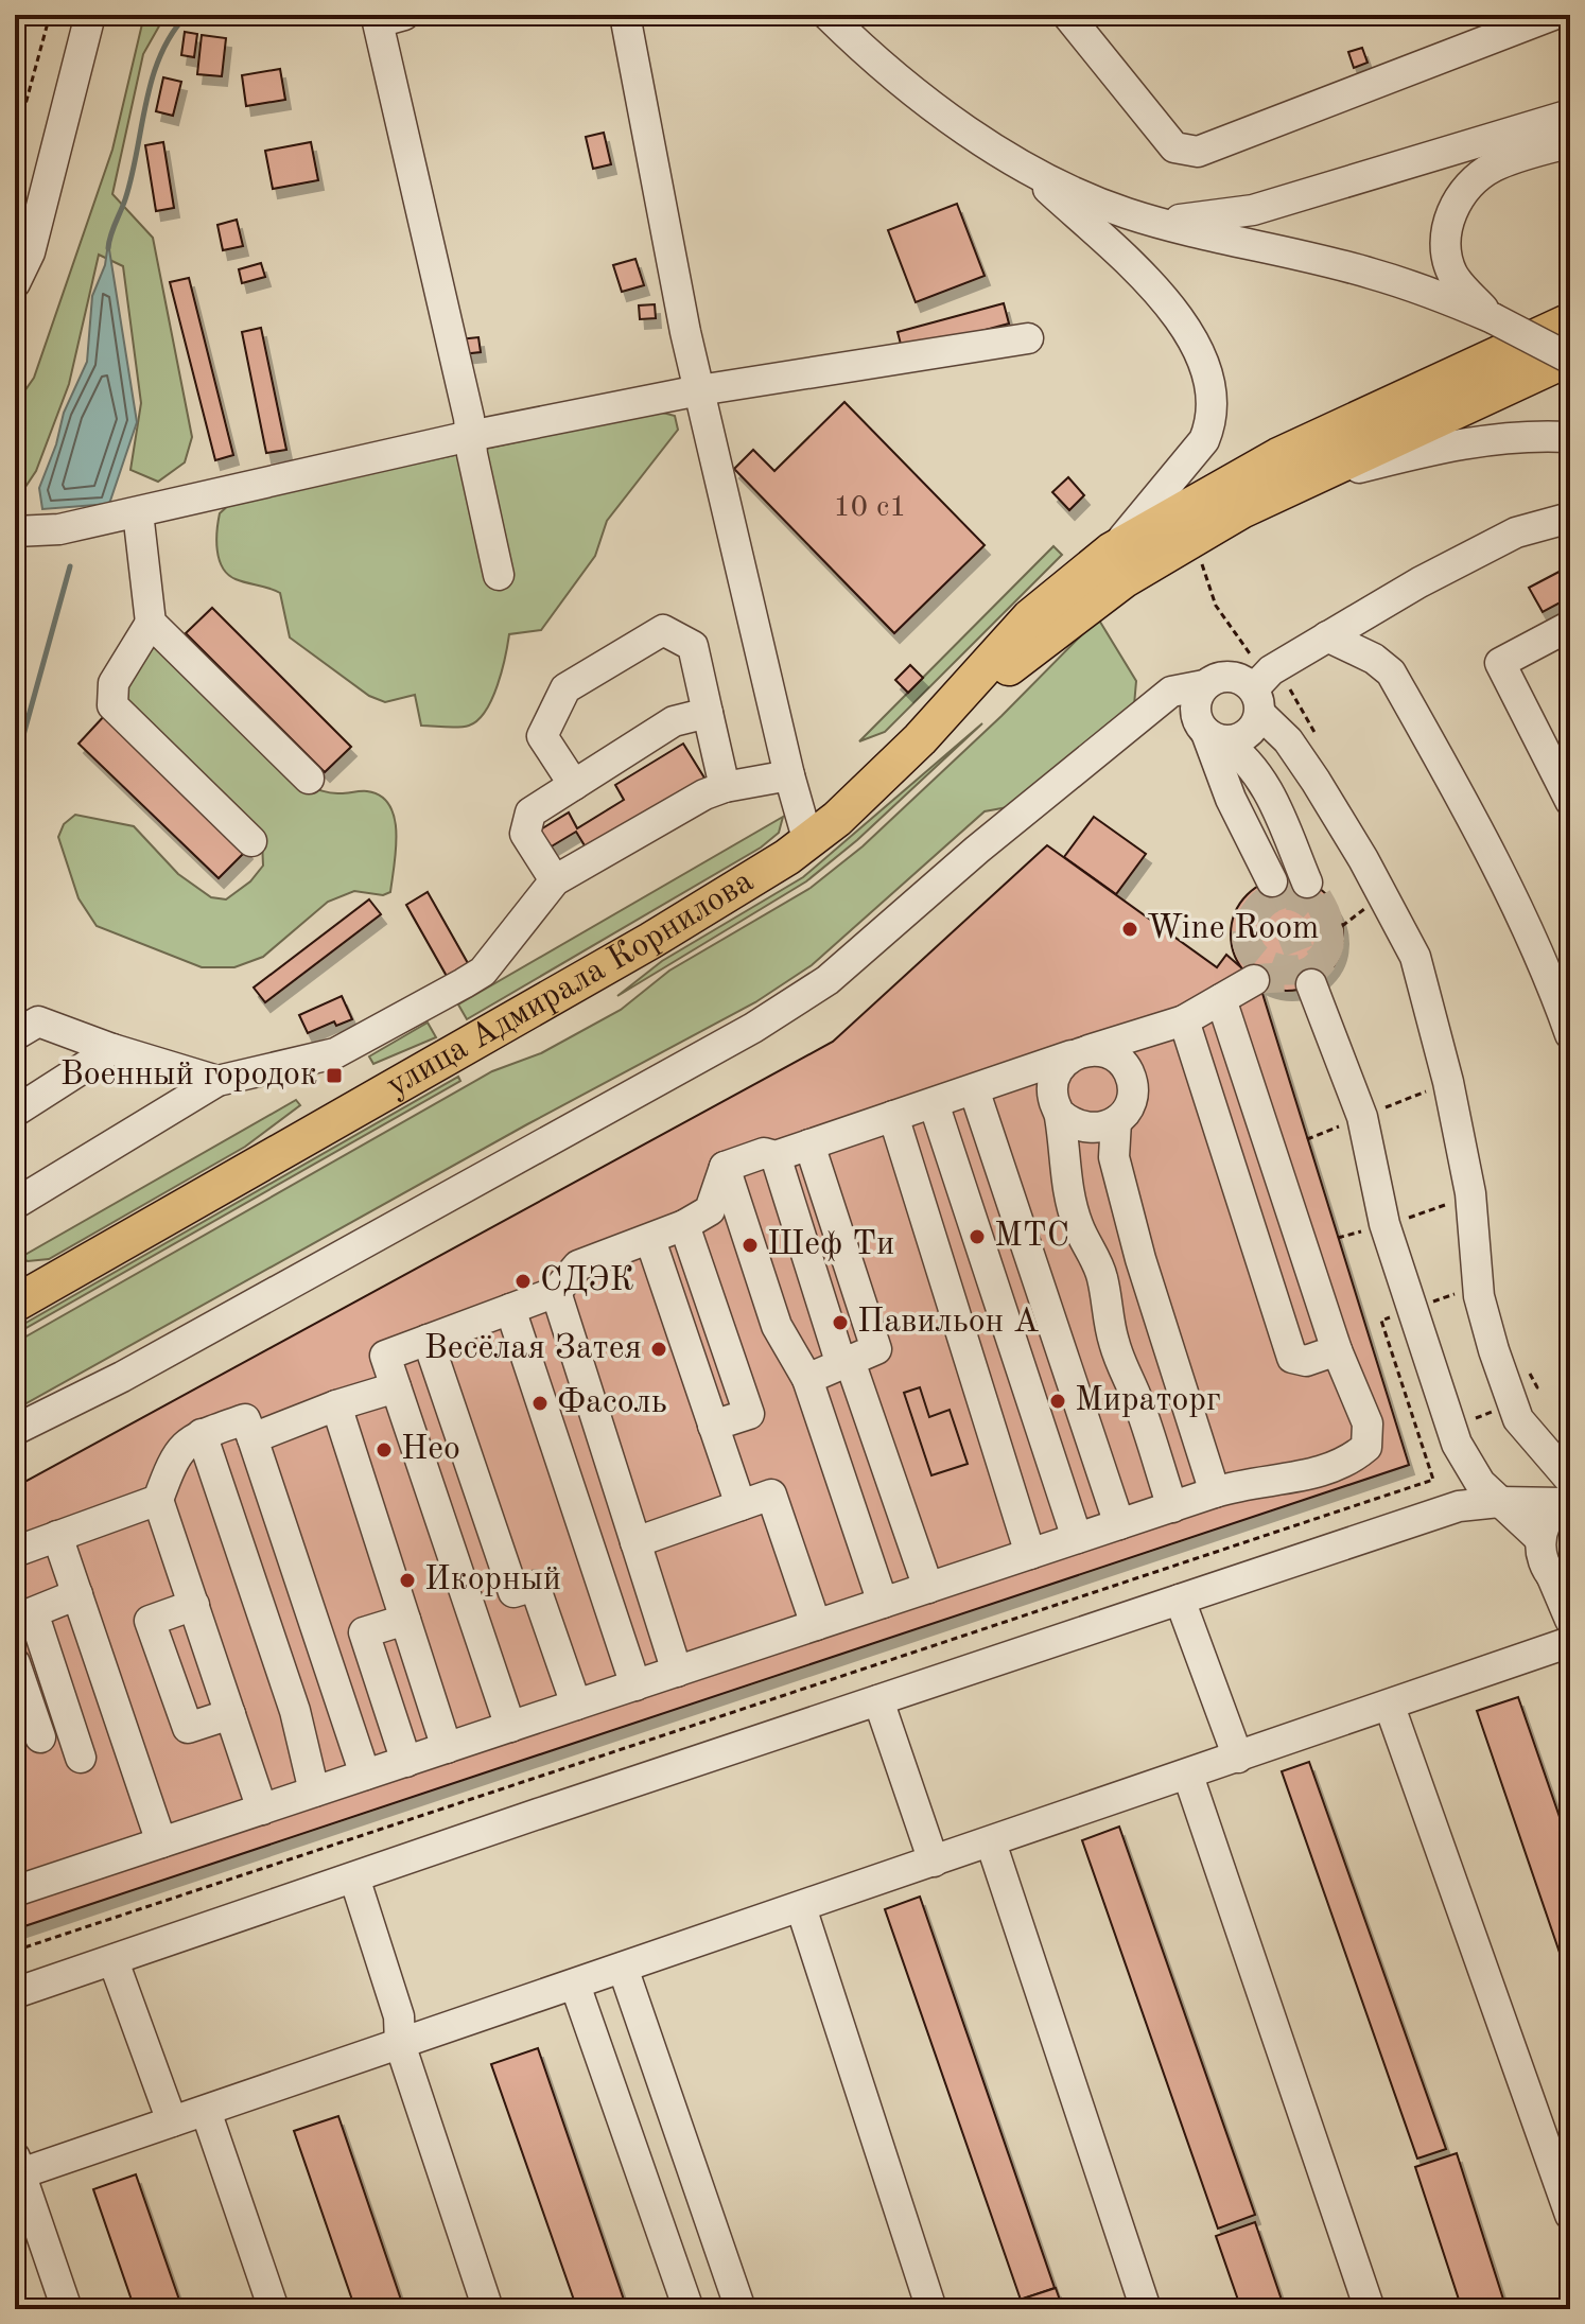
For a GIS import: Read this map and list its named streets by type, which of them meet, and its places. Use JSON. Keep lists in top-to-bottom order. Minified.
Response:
{"streets":{"main road":["улица Адмирала Корнилова"]},"places":{"other":["Wine Room","МТС","Шеф Ти","СДЭК","Павильон А","Весёлая Затея","Мираторг","Фасоль","Нео","Икорный"],"transit":["Военный городок"]},"house_numbers":["10 с1"]}
